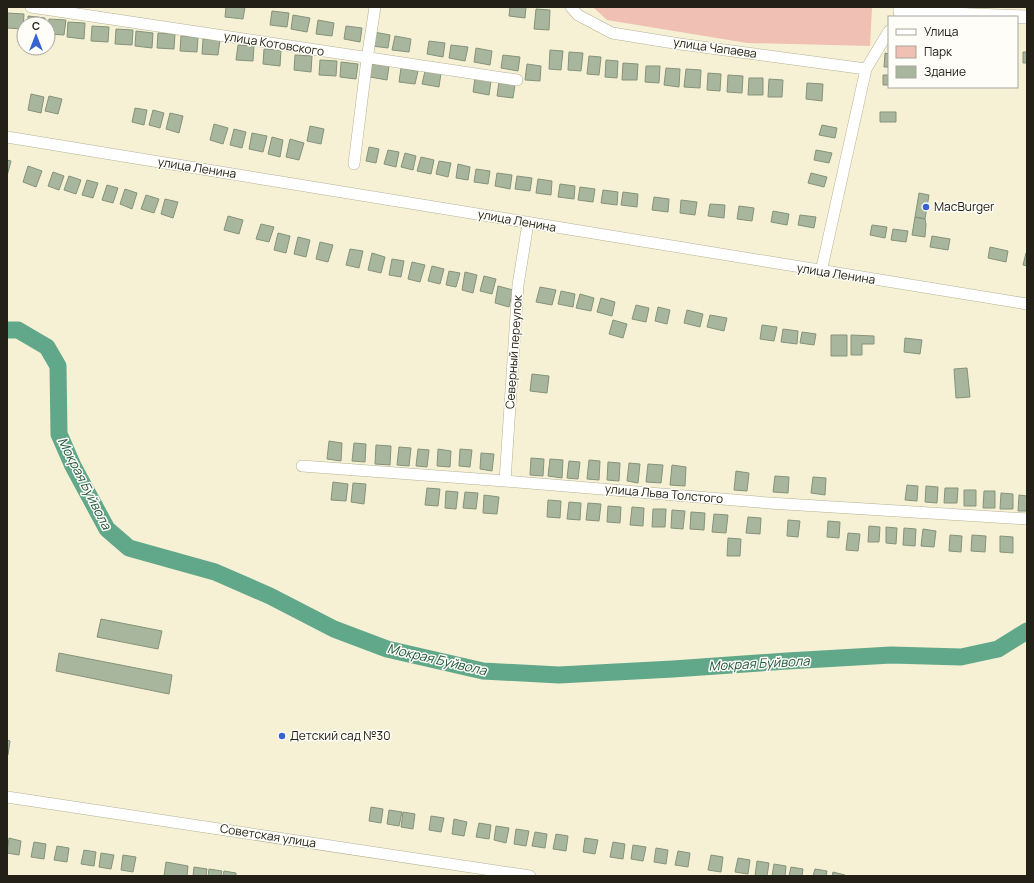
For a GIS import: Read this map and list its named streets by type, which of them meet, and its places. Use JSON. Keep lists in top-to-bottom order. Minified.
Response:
{"streets":{"street":["улица Котовского","улица Чапаева","улица Ленина","Северный переулок","улица Льва Толстого","Советская улица"]},"crossings":[["улица Ленина","Северный переулок"],["Северный переулок","улица Льва Толстого"]],"water":["Мокрая Буйвола"],"places":["MacBurger","Детский сад №30"],"legend":["Улица","Парк","Здание"],"north":"top"}
